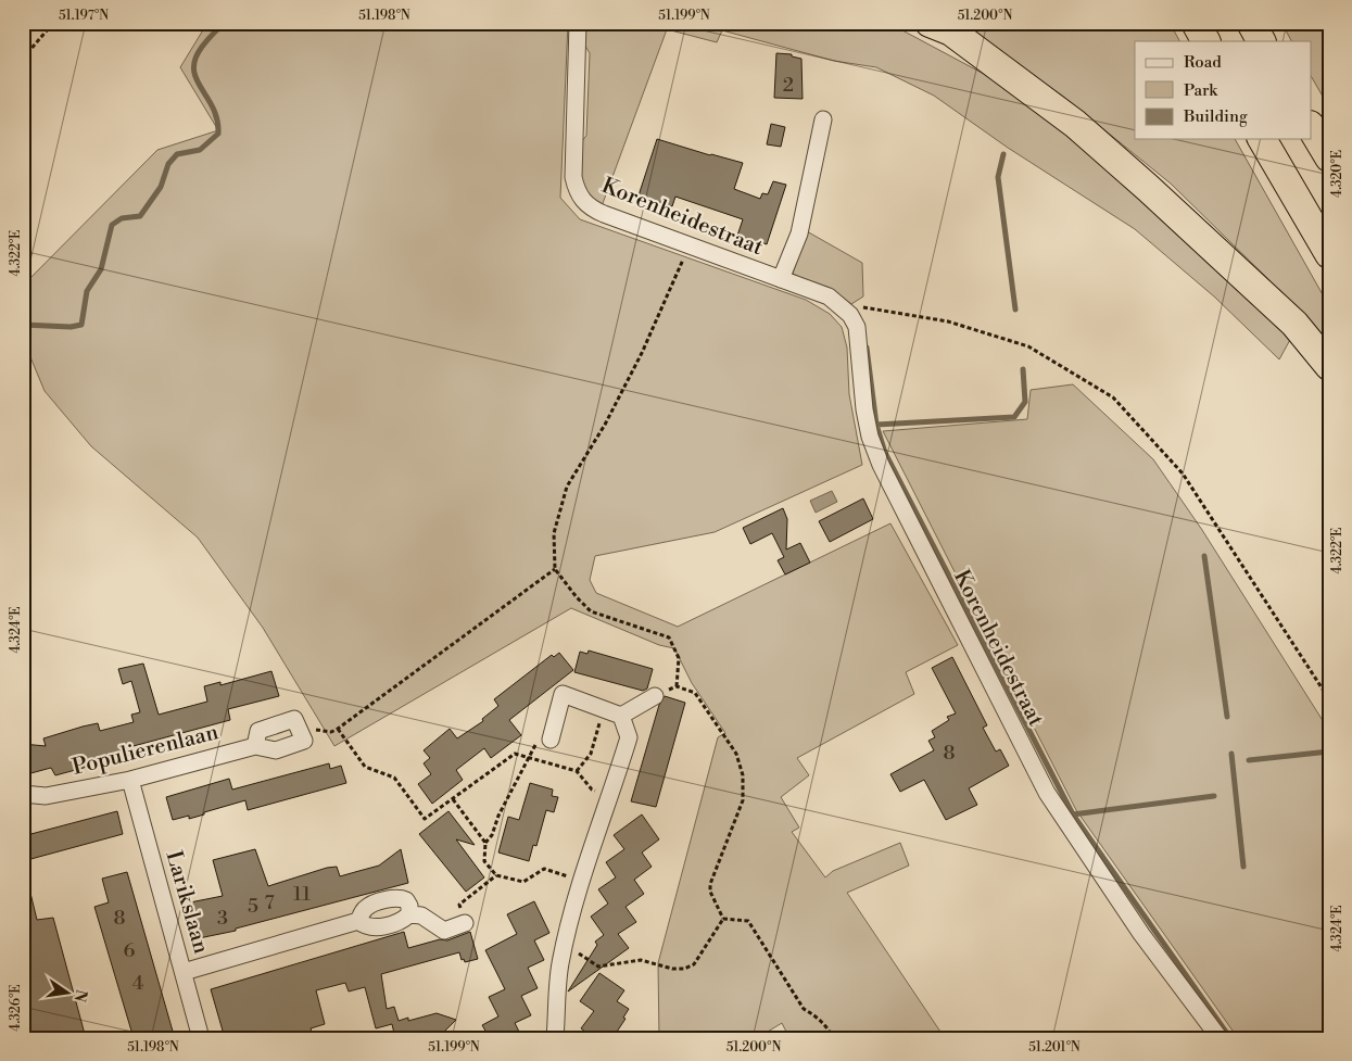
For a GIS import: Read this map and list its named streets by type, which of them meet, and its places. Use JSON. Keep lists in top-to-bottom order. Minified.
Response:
{"streets":{"street":["Korenheidestraat","Populierenlaan","Larikslaan"]},"crossings":[["Populierenlaan","Larikslaan"]],"house_numbers":["2","8","11","7","5","8","3","6","4"],"legend":["Road","Park","Building"],"north":"right","coordinates":["51.197°N","51.198°N","51.199°N","51.200°N","4.320°E","4.322°E","4.324°E","4.326°E","51.201°N"]}
